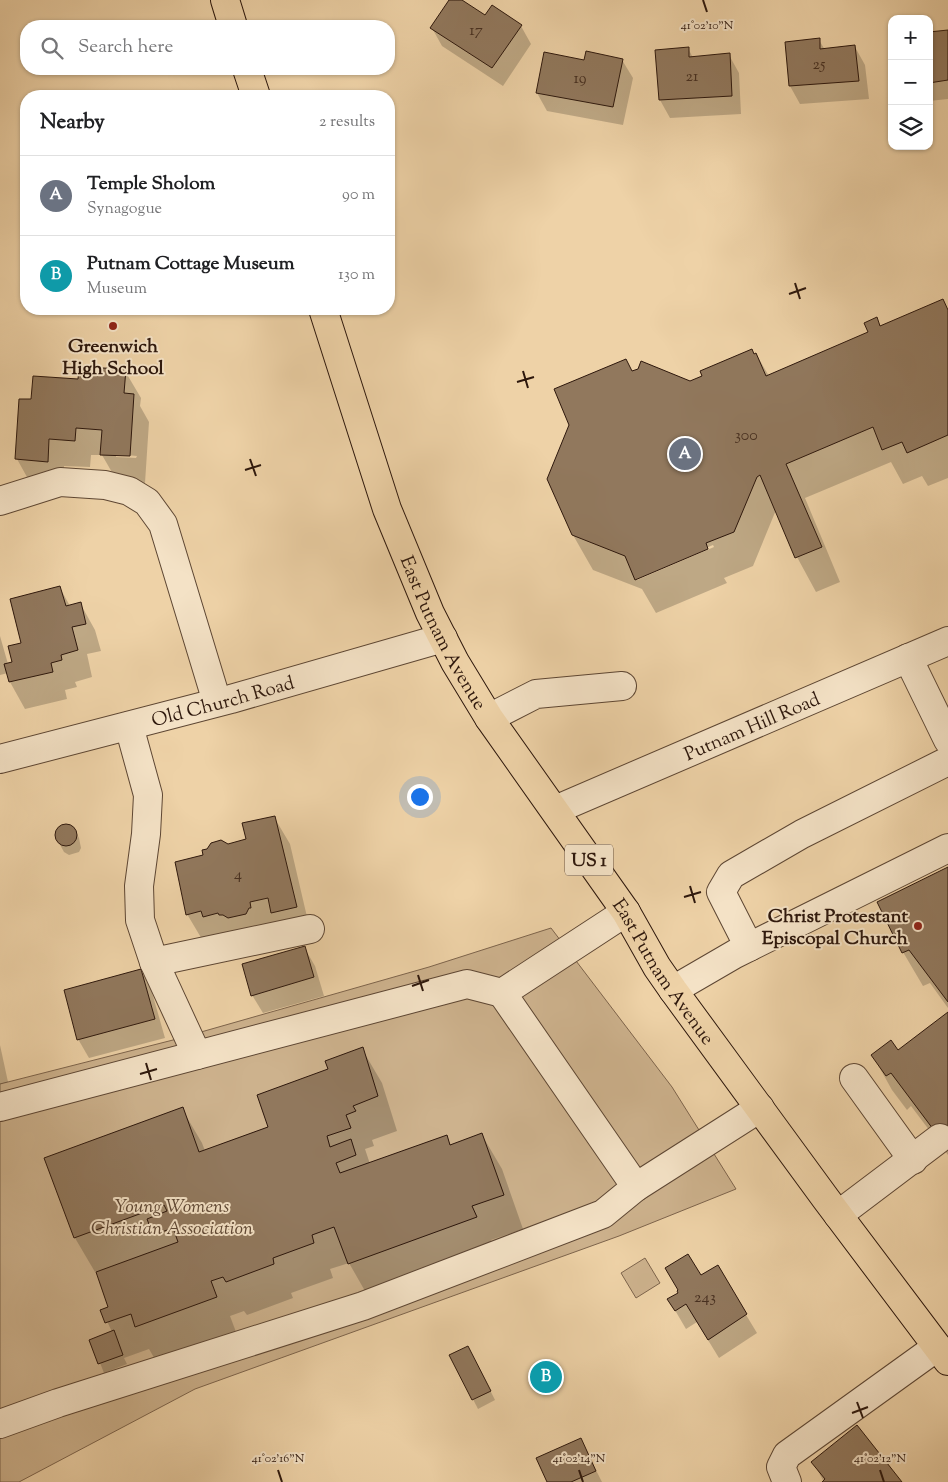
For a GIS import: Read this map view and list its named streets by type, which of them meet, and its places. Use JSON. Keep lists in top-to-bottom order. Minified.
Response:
{"streets":{"main road":["East Putnam Avenue","US 1"],"street":["Old Church Road","Putnam Hill Road"]},"crossings":[["East Putnam Avenue","Old Church Road"],["East Putnam Avenue","Putnam Hill Road"]],"parks":["Young Womens Christian Association"],"places":["Greenwich High School","Christ Protestant Episcopal Church"],"house_numbers":["17","25","21","19","300","4","243"],"page":{"map_buttons":["+","−"],"search":"Search here","heading":["Nearby","2 results"],"list":[{"mark":"A","name":"Temple Sholom","note":"Synagogue","value":"90 m"},{"mark":"B","name":"Putnam Cottage Museum","note":"Museum","value":"130 m"}],"pins":["A","B"]},"coordinates":["41°02'10\"N","41°02'16\"N","41°02'14\"N","41°02'12\"N"]}
